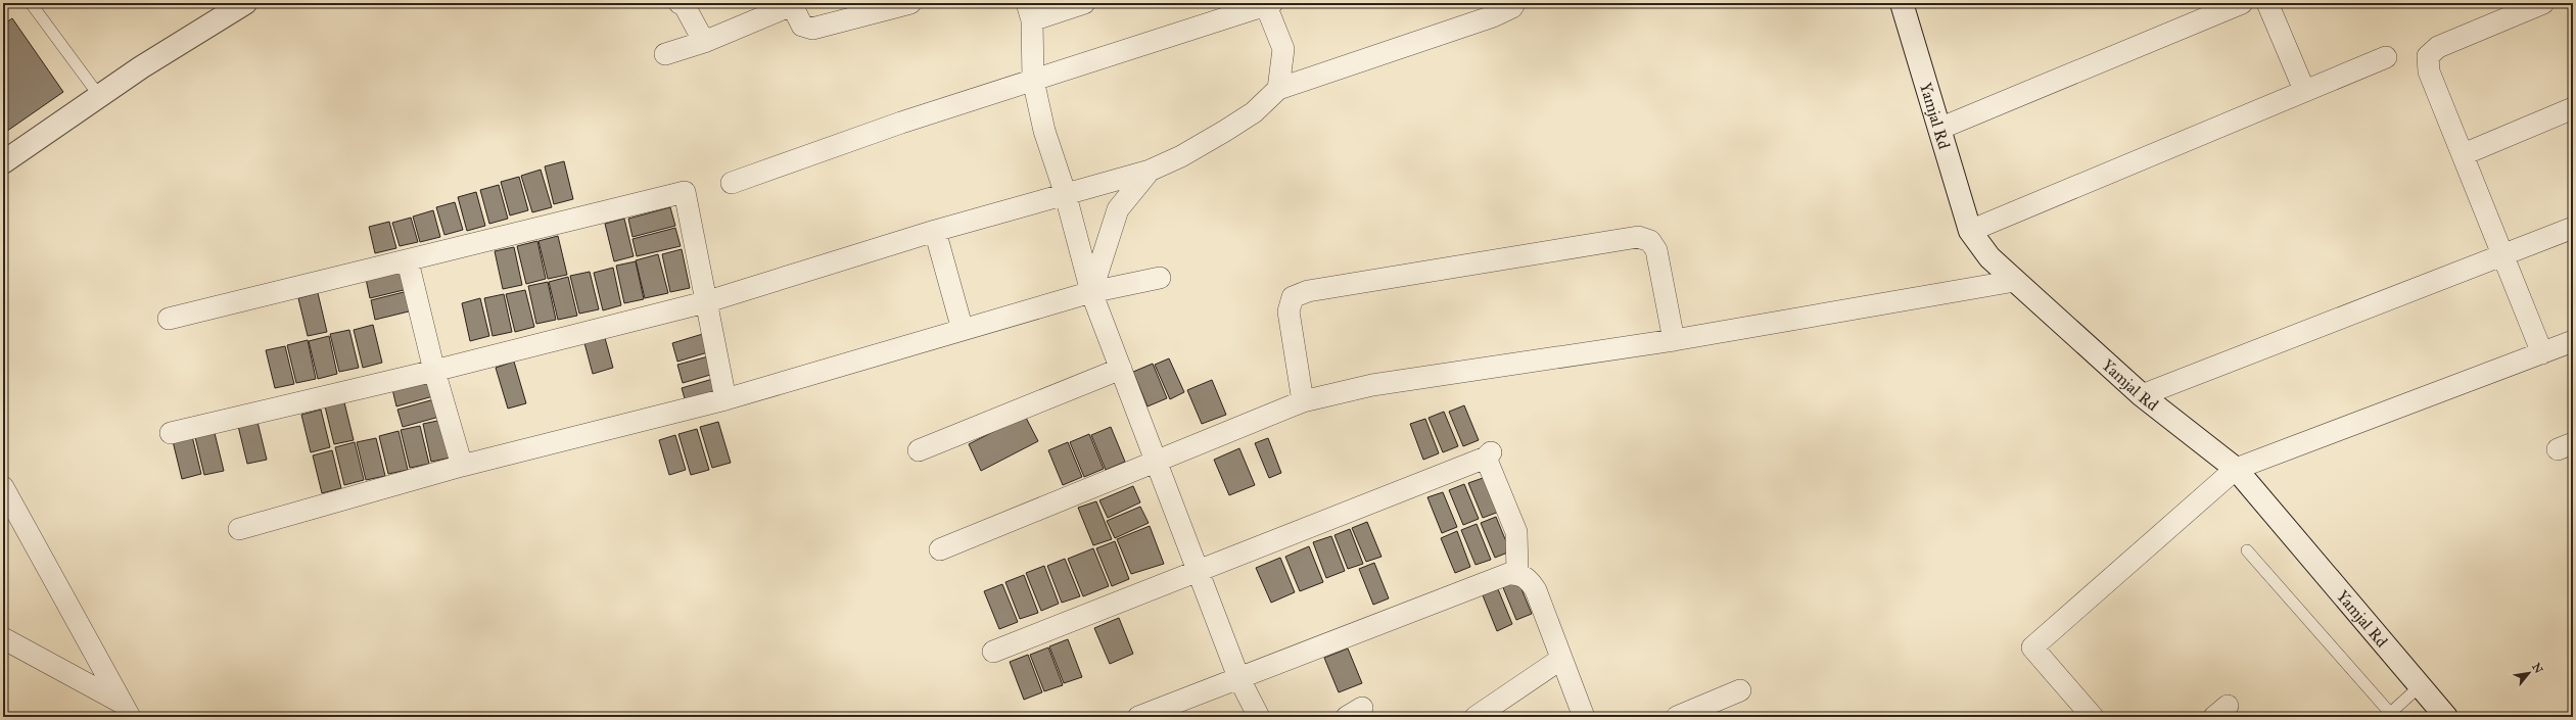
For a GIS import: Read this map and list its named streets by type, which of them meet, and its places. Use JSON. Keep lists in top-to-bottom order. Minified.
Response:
{"streets":{"main road":["Yamjal Rd"]},"north":"top right"}
